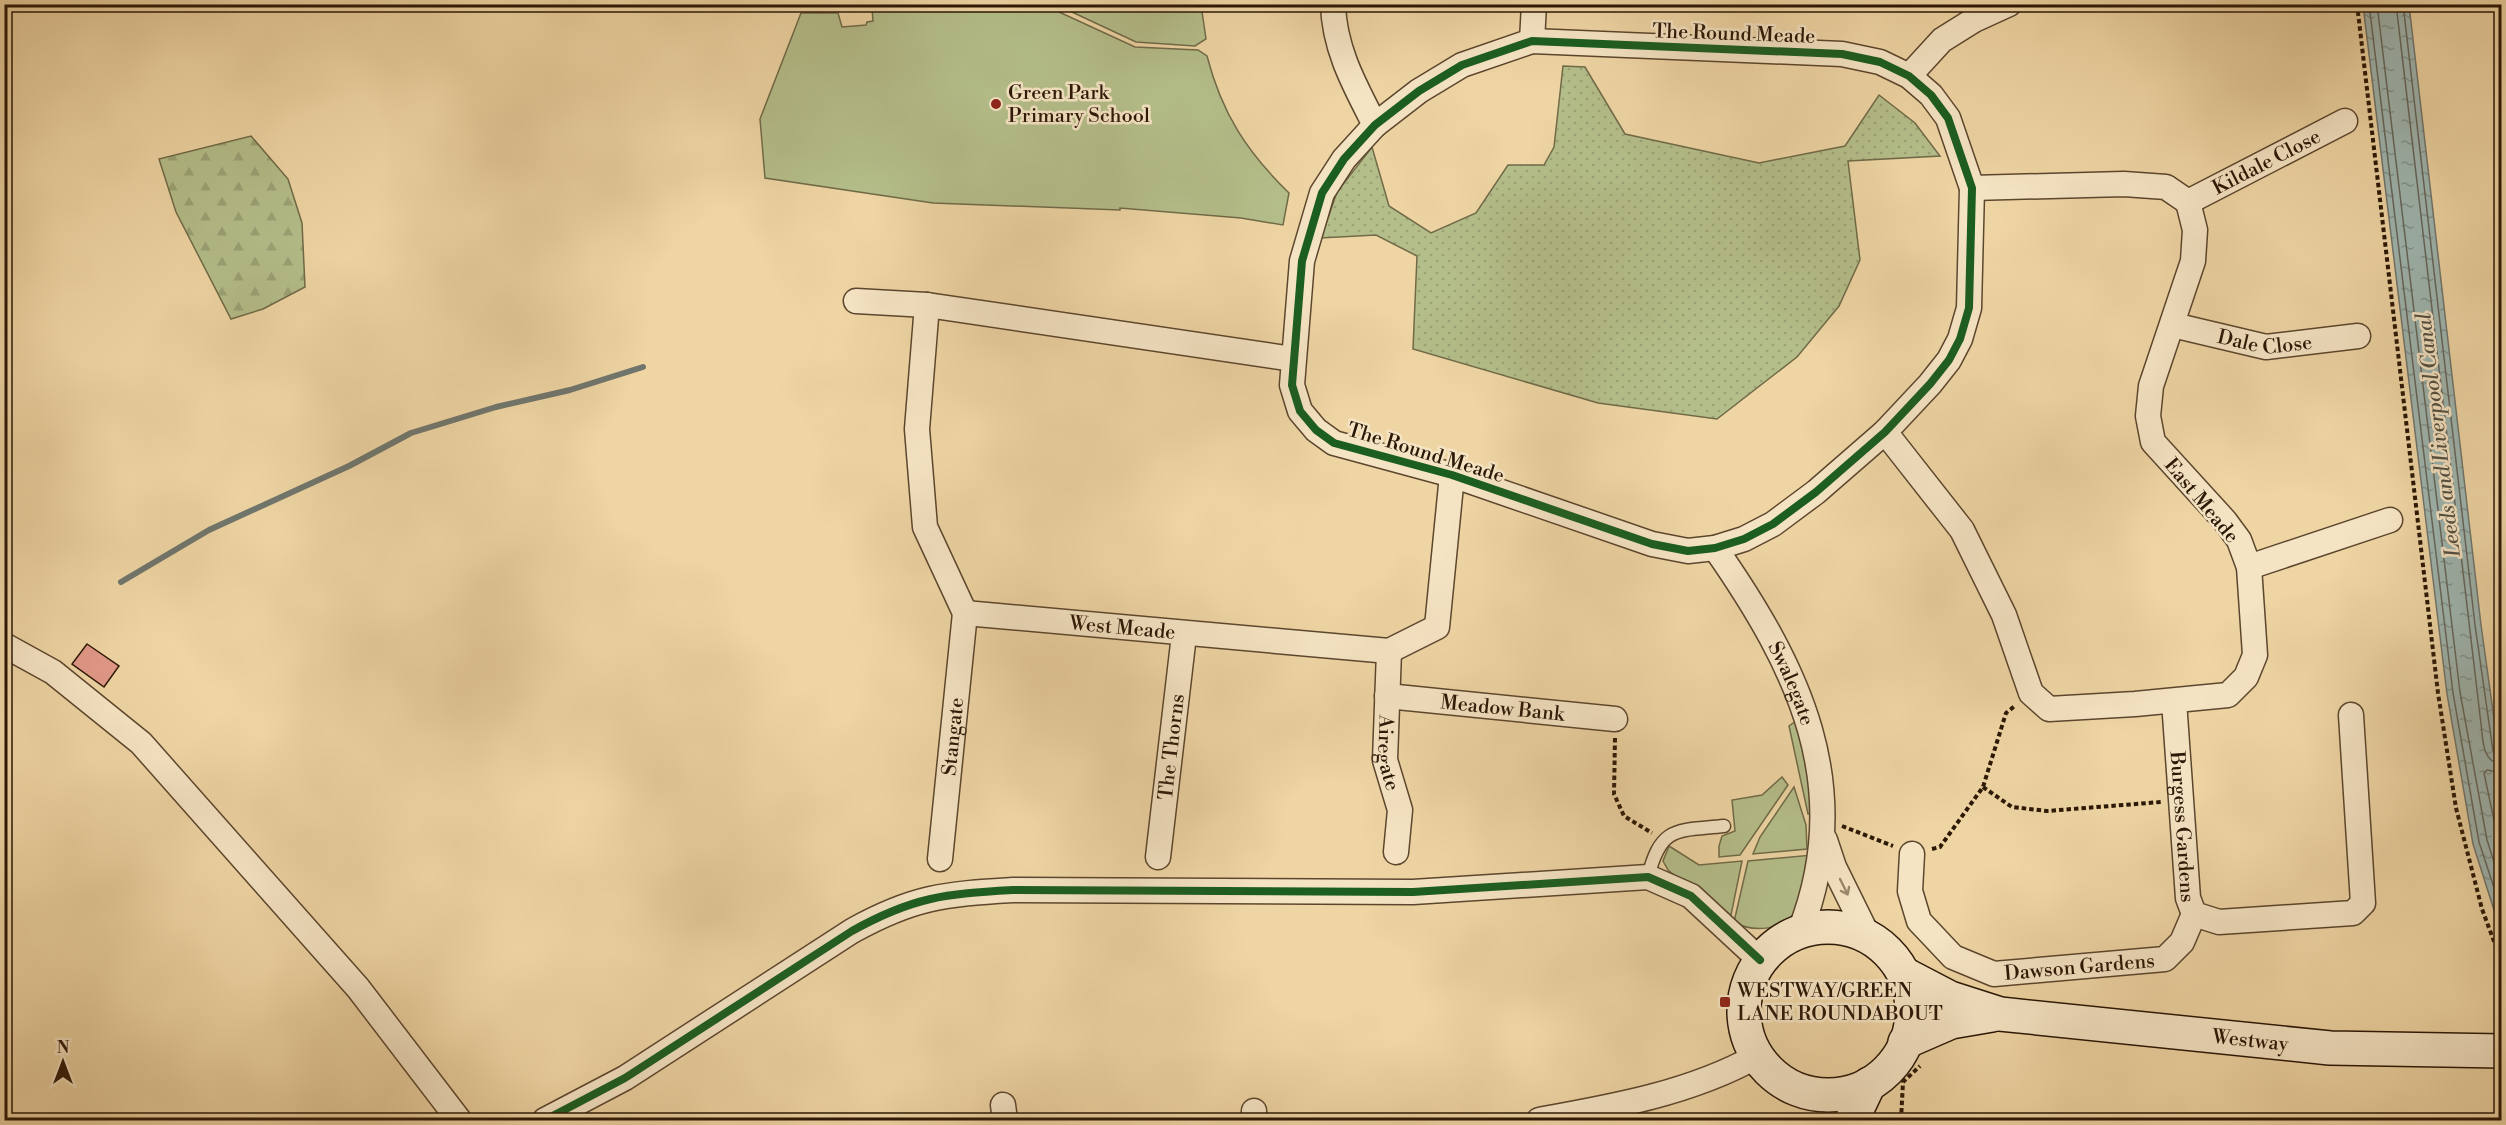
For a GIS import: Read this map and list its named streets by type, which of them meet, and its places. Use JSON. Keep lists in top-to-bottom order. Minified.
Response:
{"streets":{"main road":["Westway"],"street":["The Round Meade","Kildale Close","Dale Close","East Meade","West Meade","Swalegate","Meadow Bank","Stangate","The Thorns","Airegate","Burgess Gardens","Dawson Gardens"]},"crossings":[["The Round Meade","Swalegate"],["Kildale Close","East Meade"],["Dale Close","East Meade"],["East Meade","Burgess Gardens"],["West Meade","Stangate"],["West Meade","The Thorns"],["West Meade","Airegate"],["Swalegate","Westway"],["Meadow Bank","Airegate"],["Burgess Gardens","Dawson Gardens"]],"water":["Leeds and Liverpool Canal"],"places":{"other":["Green Park Primary School"],"transit":["WESTWAY/GREEN LANE ROUNDABOUT"]},"north":"top"}
